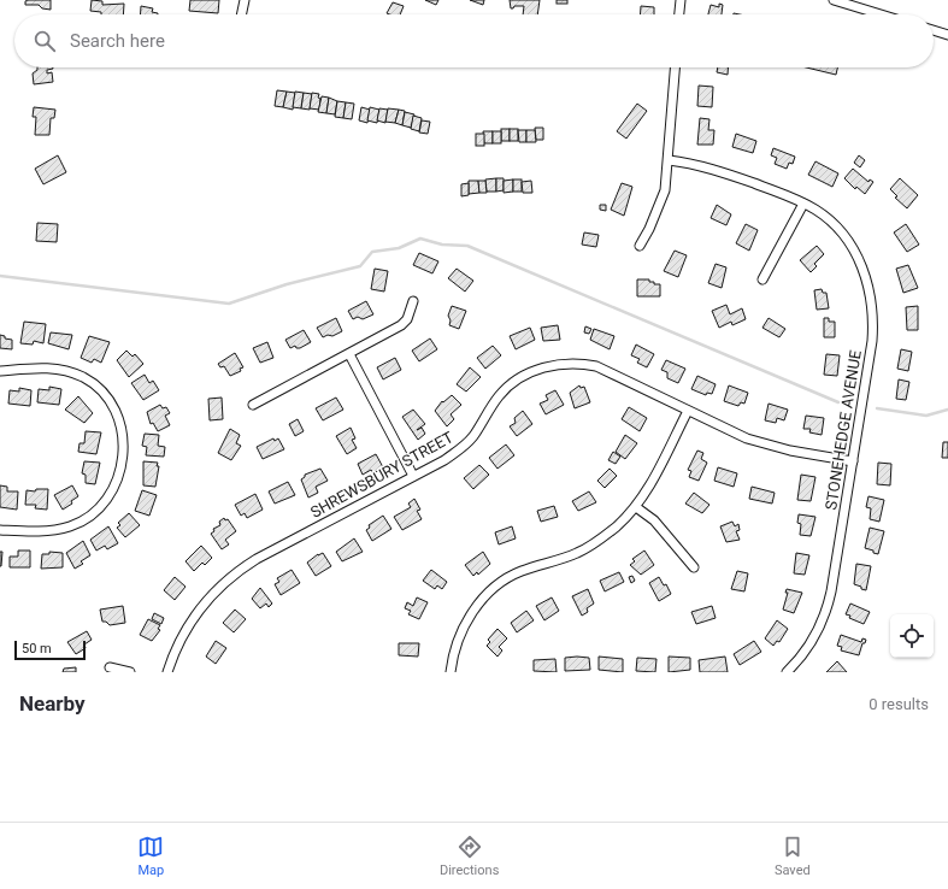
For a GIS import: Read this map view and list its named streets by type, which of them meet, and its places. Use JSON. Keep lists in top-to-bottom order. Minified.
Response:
{"streets":{"street":["STONEHEDGE AVENUE","SHREWSBURY STREET"]},"crossings":[["STONEHEDGE AVENUE","SHREWSBURY STREET"]],"scale_bar":"50 m","page":{"search":"Search here","scale":"50 m","heading":["Nearby","0 results"],"nav":["Map","Directions","Saved"]}}
